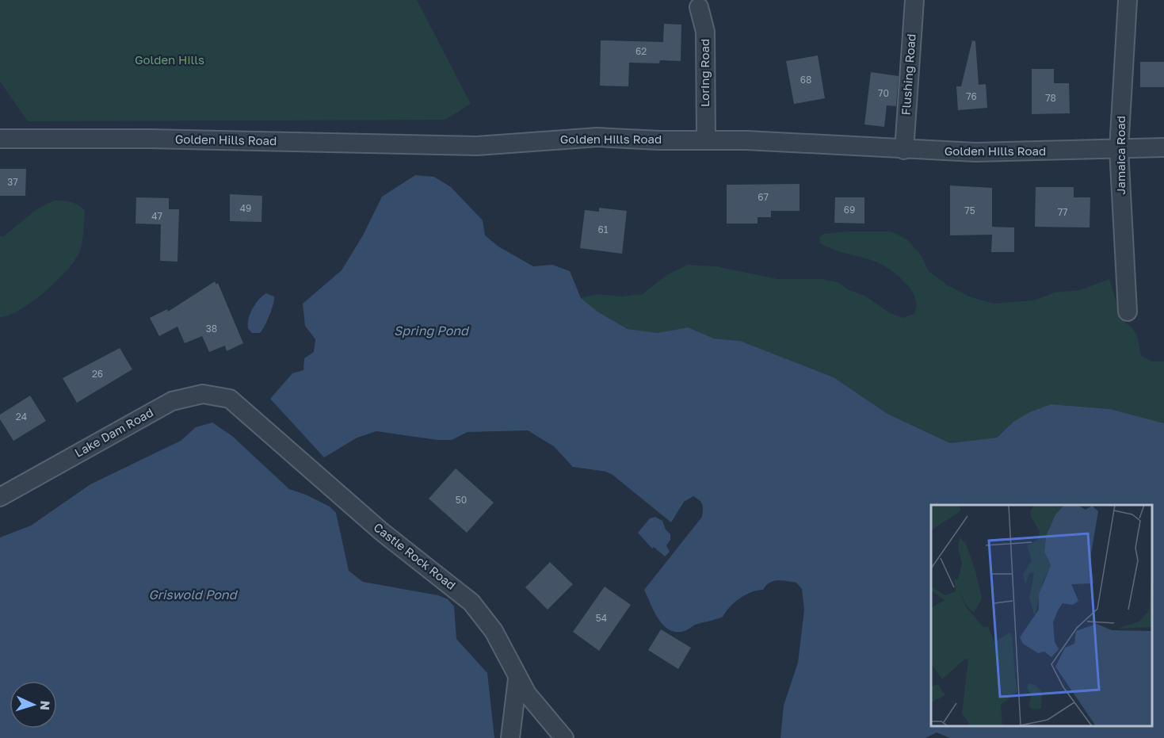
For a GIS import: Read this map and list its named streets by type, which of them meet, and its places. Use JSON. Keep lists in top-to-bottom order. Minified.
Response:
{"streets":{"street":["Loring Road","Flushing Road","Golden Hills Road","Jamaica Road","Lake Dam Road","Castle Rock Road"]},"crossings":[["Loring Road","Golden Hills Road"],["Flushing Road","Golden Hills Road"],["Golden Hills Road","Jamaica Road"],["Lake Dam Road","Castle Rock Road"]],"water":["Spring Pond","Griswold Pond"],"parks":["Golden Hills"],"house_numbers":["62","68","70","76","78","37","67","49","69","75","77","47","61","38","26","24","50","54"],"north":"right"}
